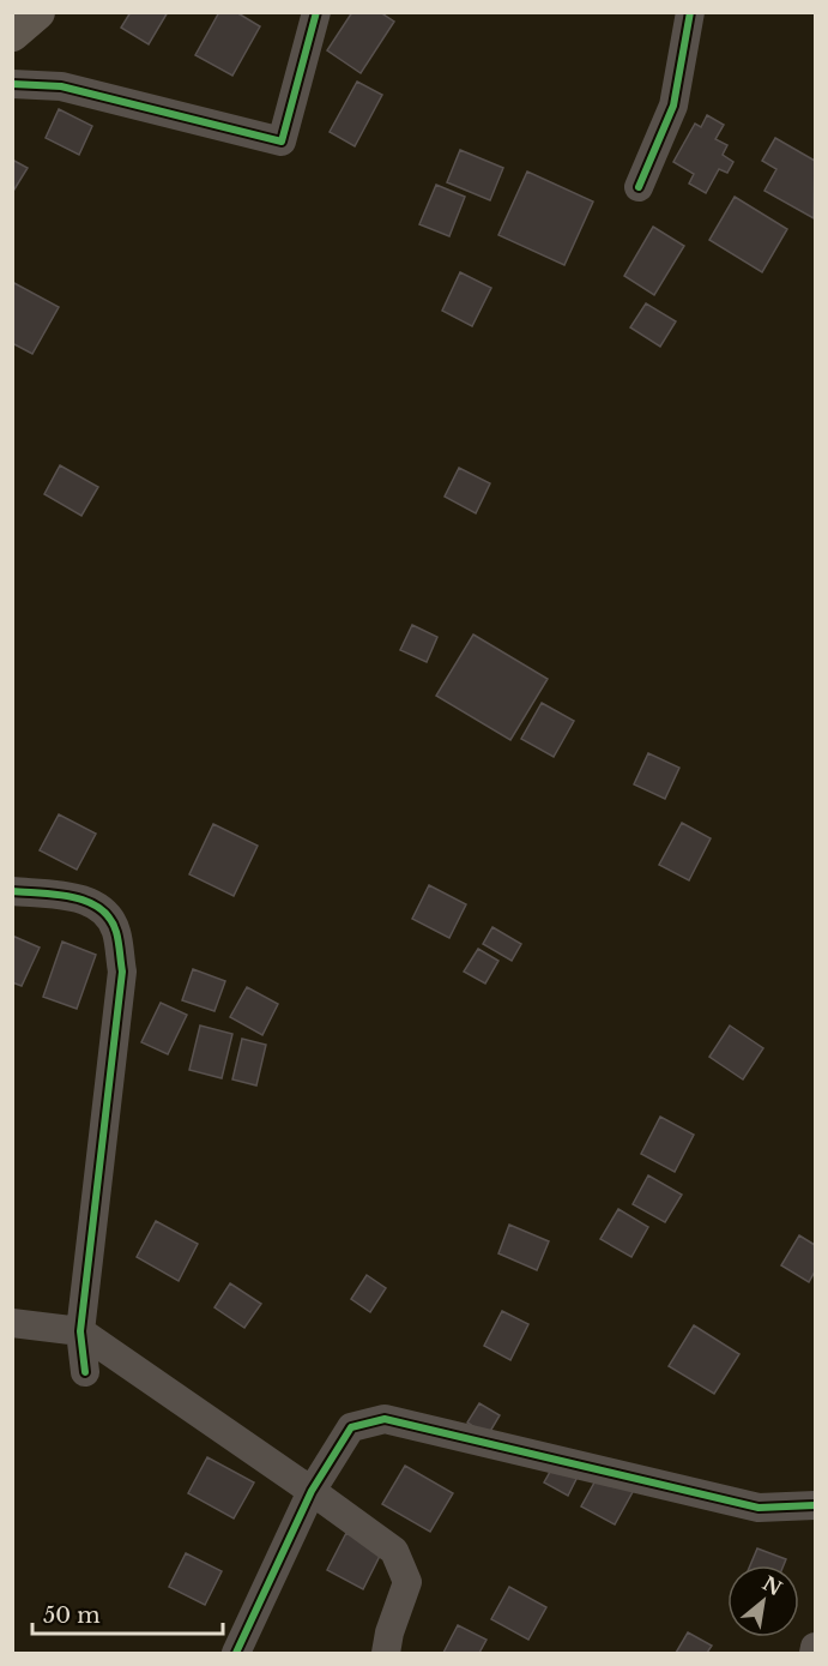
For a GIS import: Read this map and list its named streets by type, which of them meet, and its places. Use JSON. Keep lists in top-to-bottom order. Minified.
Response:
{"scale_bar":"50 m","north":"top right"}
